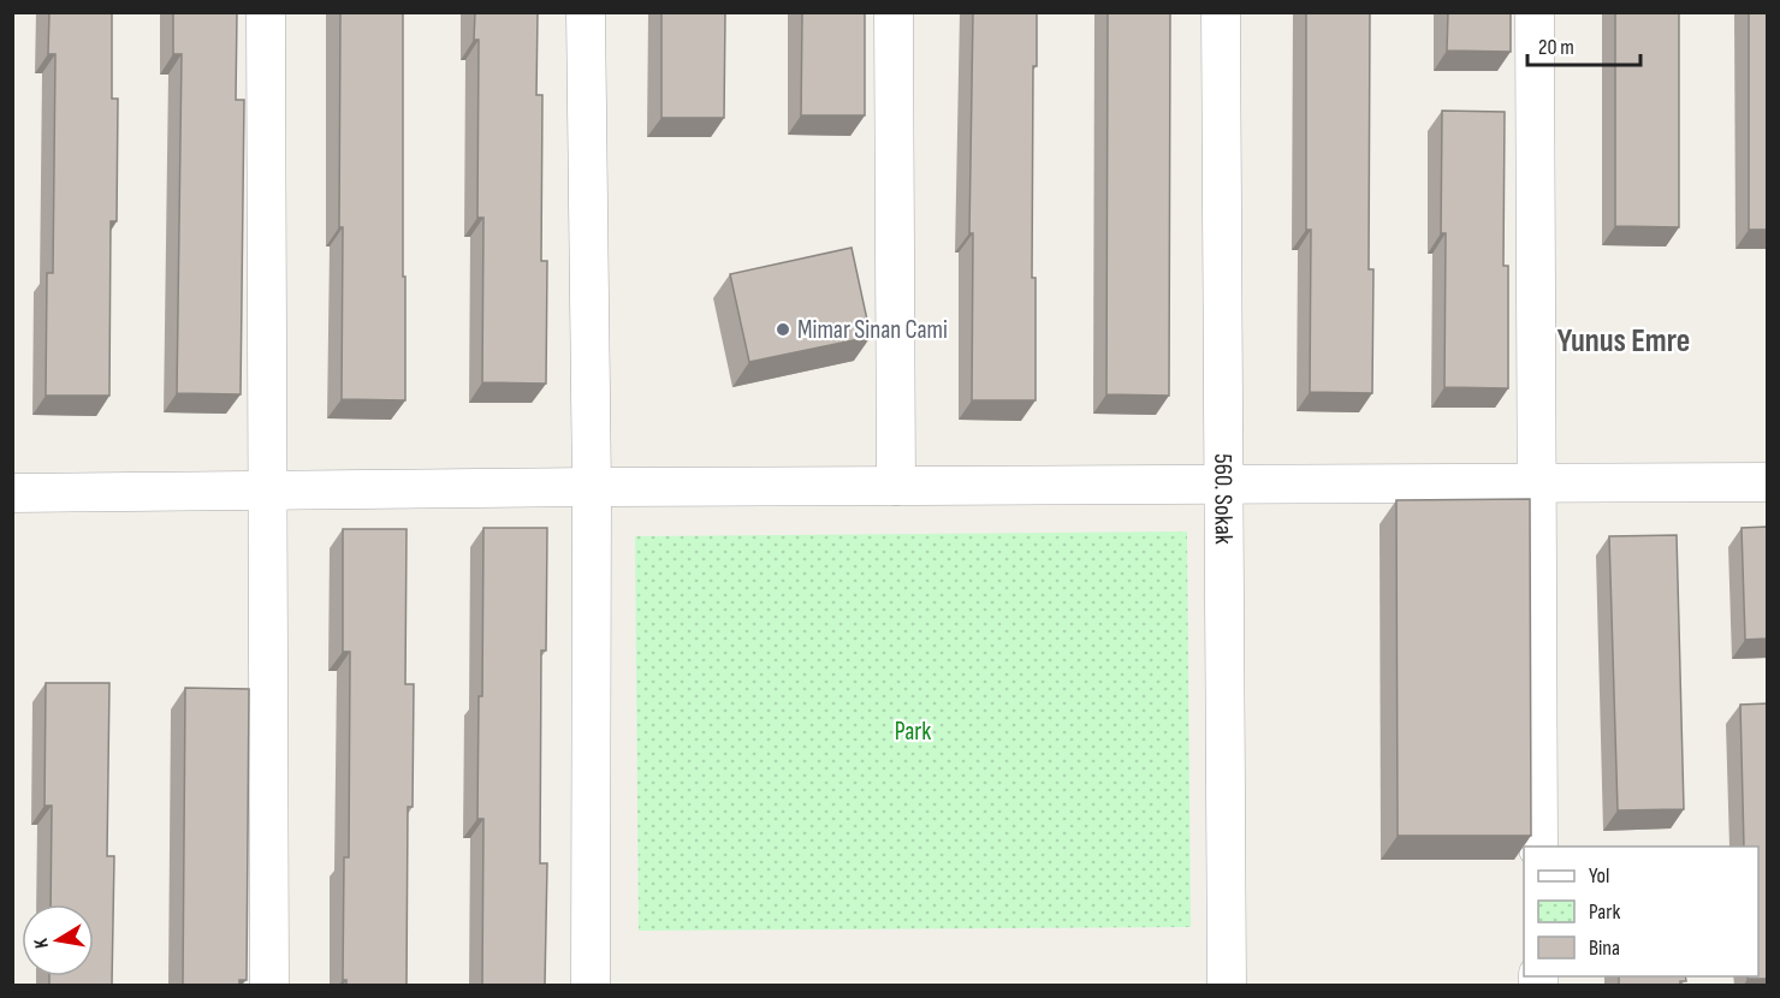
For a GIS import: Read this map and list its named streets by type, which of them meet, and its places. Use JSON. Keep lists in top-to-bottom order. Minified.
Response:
{"streets":{"street":["560. Sokak"]},"districts":["Yunus Emre"],"parks":["Park"],"places":["Mimar Sinan Cami"],"legend":["Yol","Park","Bina"],"scale_bar":"20 m","north":"left"}
